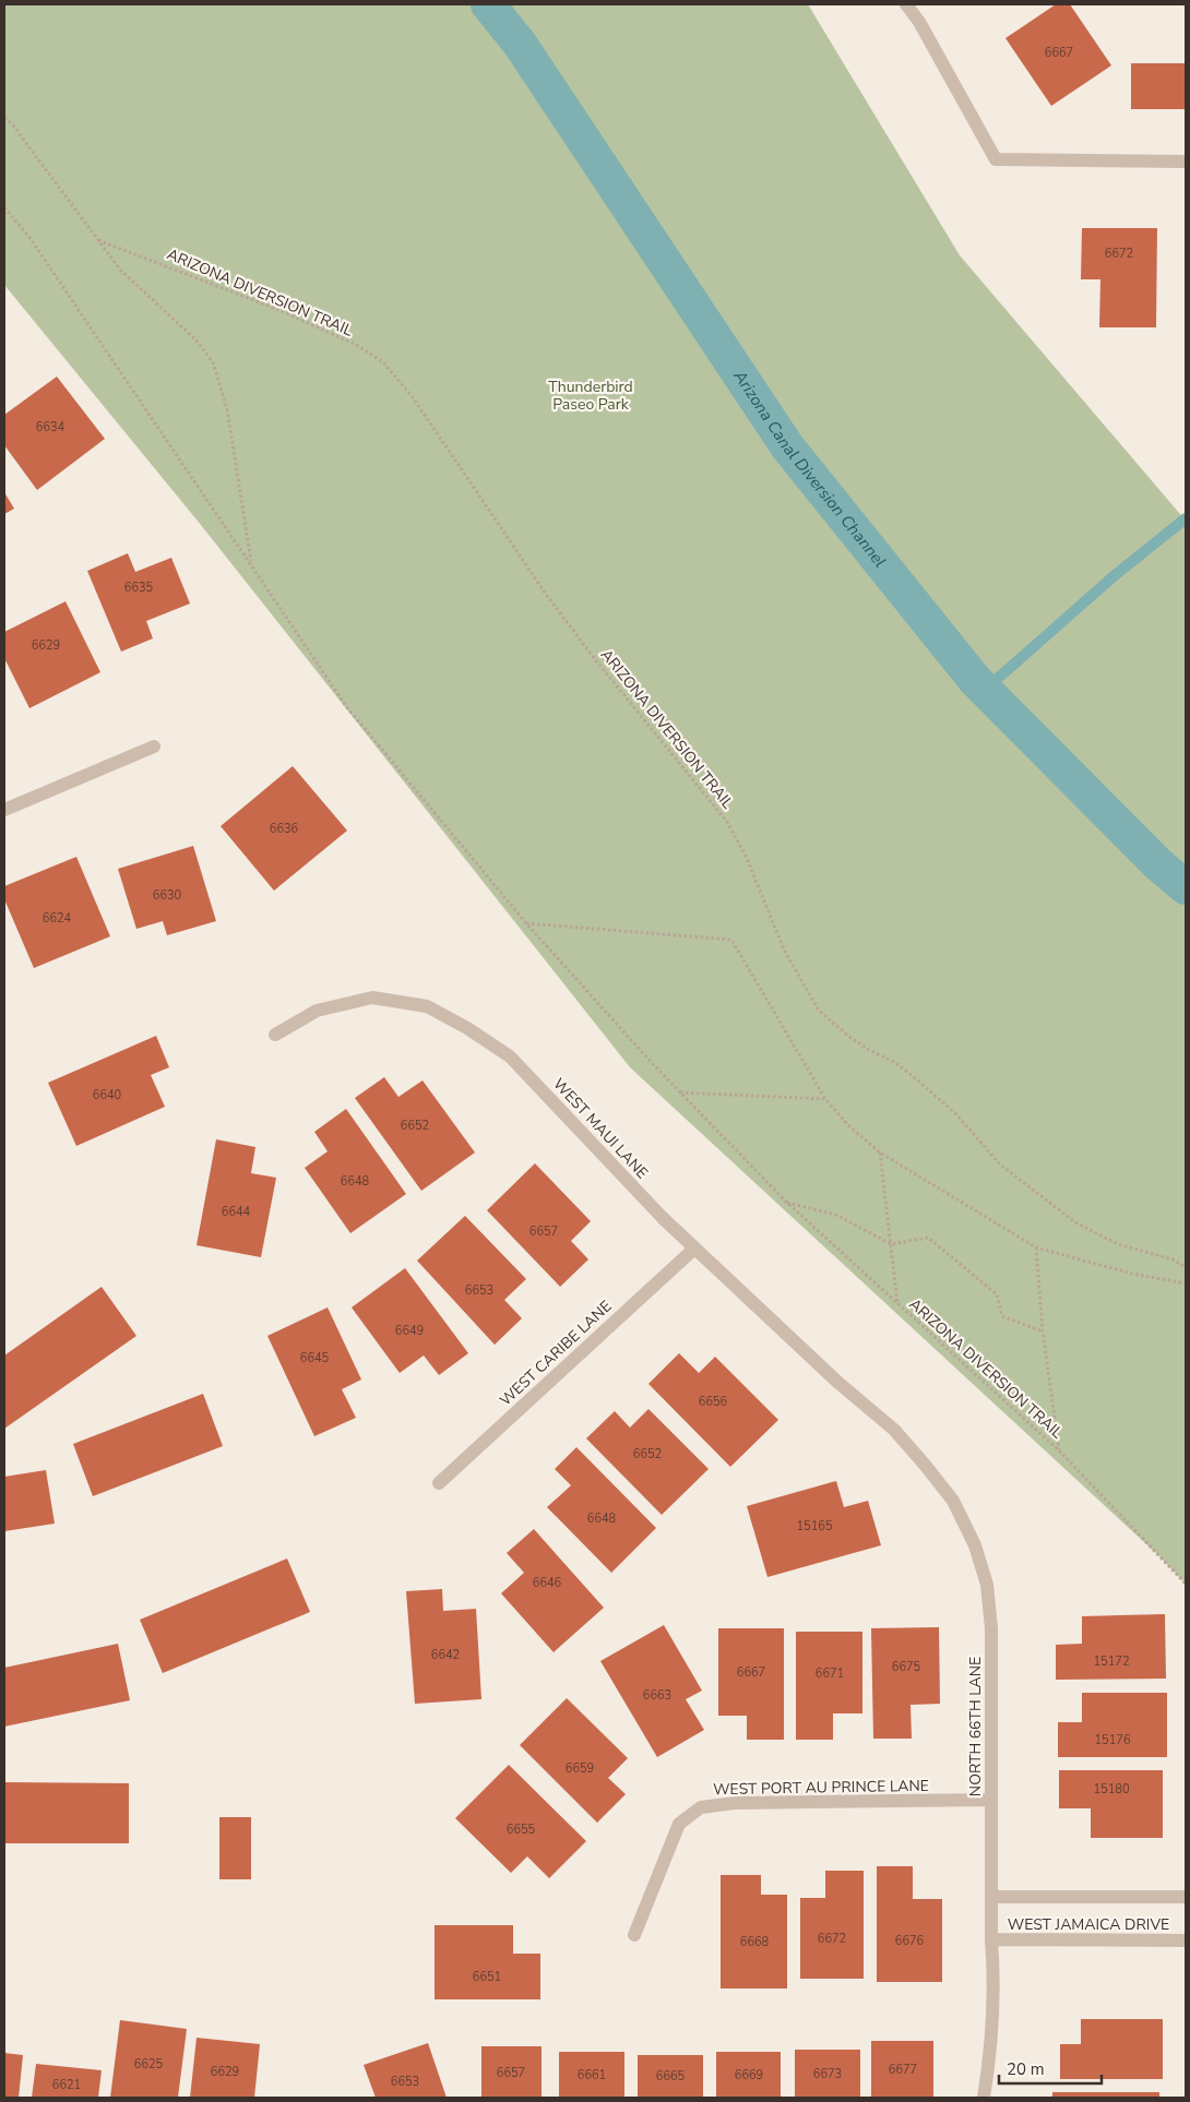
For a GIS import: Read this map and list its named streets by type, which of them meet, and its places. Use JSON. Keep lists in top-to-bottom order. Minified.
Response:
{"streets":{"street":["WEST MAUI LANE","WEST CARIBE LANE","NORTH 66TH LANE","WEST PORT AU PRINCE LANE","WEST JAMAICA DRIVE"],"path":["ARIZONA DIVERSION TRAIL"]},"crossings":[["WEST MAUI LANE","WEST CARIBE LANE"],["WEST MAUI LANE","NORTH 66TH LANE"],["NORTH 66TH LANE","WEST PORT AU PRINCE LANE"],["NORTH 66TH LANE","WEST JAMAICA DRIVE"]],"water":["Arizona Canal Diversion Channel"],"parks":["Thunderbird Paseo Park"],"house_numbers":["6667","6672","6634","6635","6629","6636","6630","6624","6640","6652","6648","6644","6657","6653","6649","6645","6656","6652","6648","15165","6646","6642","15172","6675","6667","6671","6663","15176","6659","15180","6655","6672","6676","6668","6651","6625","6677","6629","6657","6673","6661","6669","6665","6653","6621"],"scale_bar":"20 m"}
